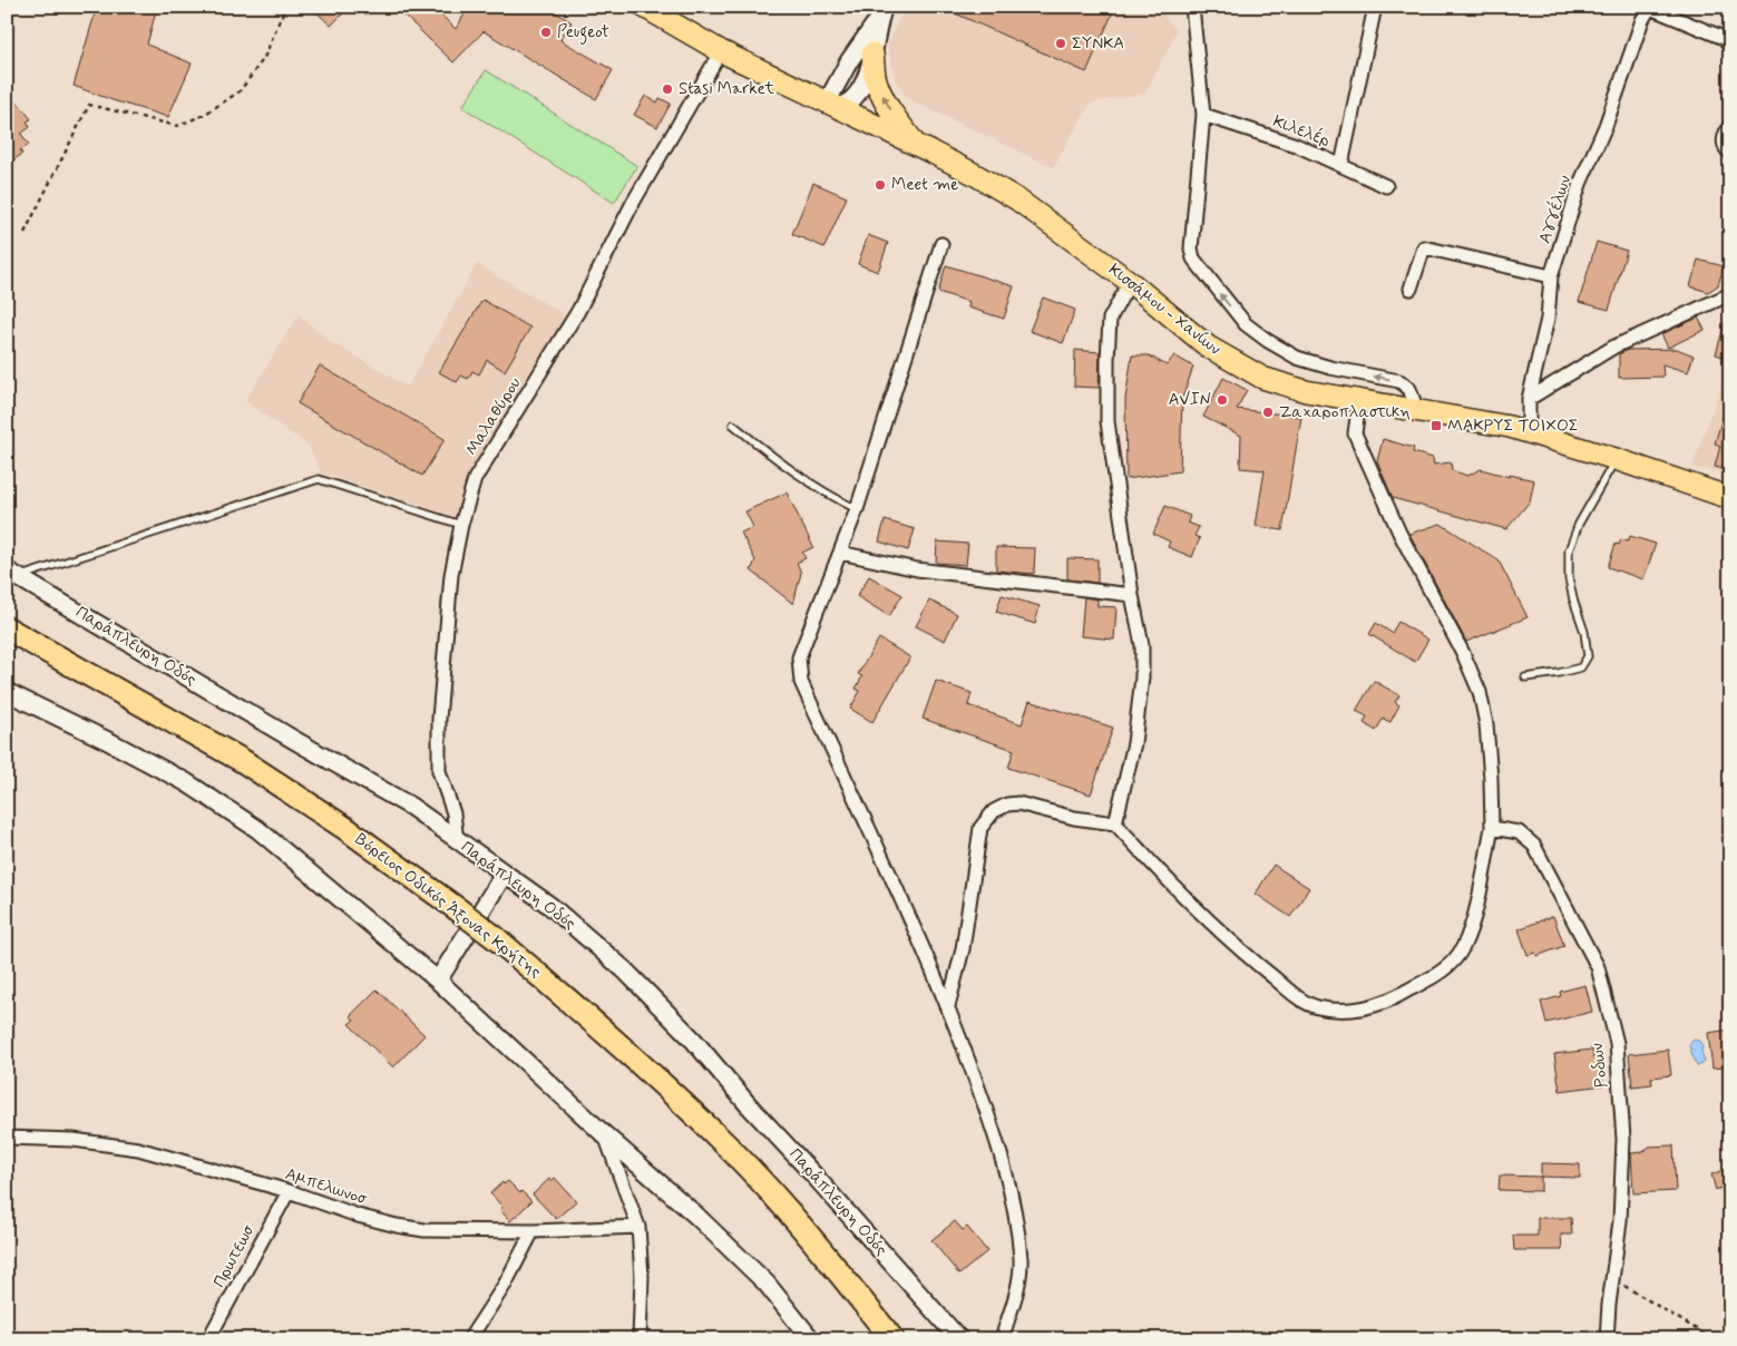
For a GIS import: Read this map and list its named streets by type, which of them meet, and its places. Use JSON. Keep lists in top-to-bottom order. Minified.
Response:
{"streets":{"highway":["Βόρειος Οδικός Άξονας Κρήτης"],"main road":["Κισσάμου - Χανίων"],"street":["Κιλελέρ","Αγγέλων","Μαλαθύρου","Παράπλευρη Οδός","Ροδων","Αμπελωνοσ","Πρωτεωσ"]},"crossings":[["Αγγέλων","Κισσάμου - Χανίων"],["Κισσάμου - Χανίων","Μαλαθύρου"],["Μαλαθύρου","Παράπλευρη Οδός"],["Αμπελωνοσ","Πρωτεωσ"]],"places":{"other":["Peugeot","ΣΥΝΚΑ","Stasi Market","Meet me","AVIN","Ζαχαροπλαστικη"],"transit":["ΜΑΚΡΥΣ ΤΟΙΧΟΣ"]}}
